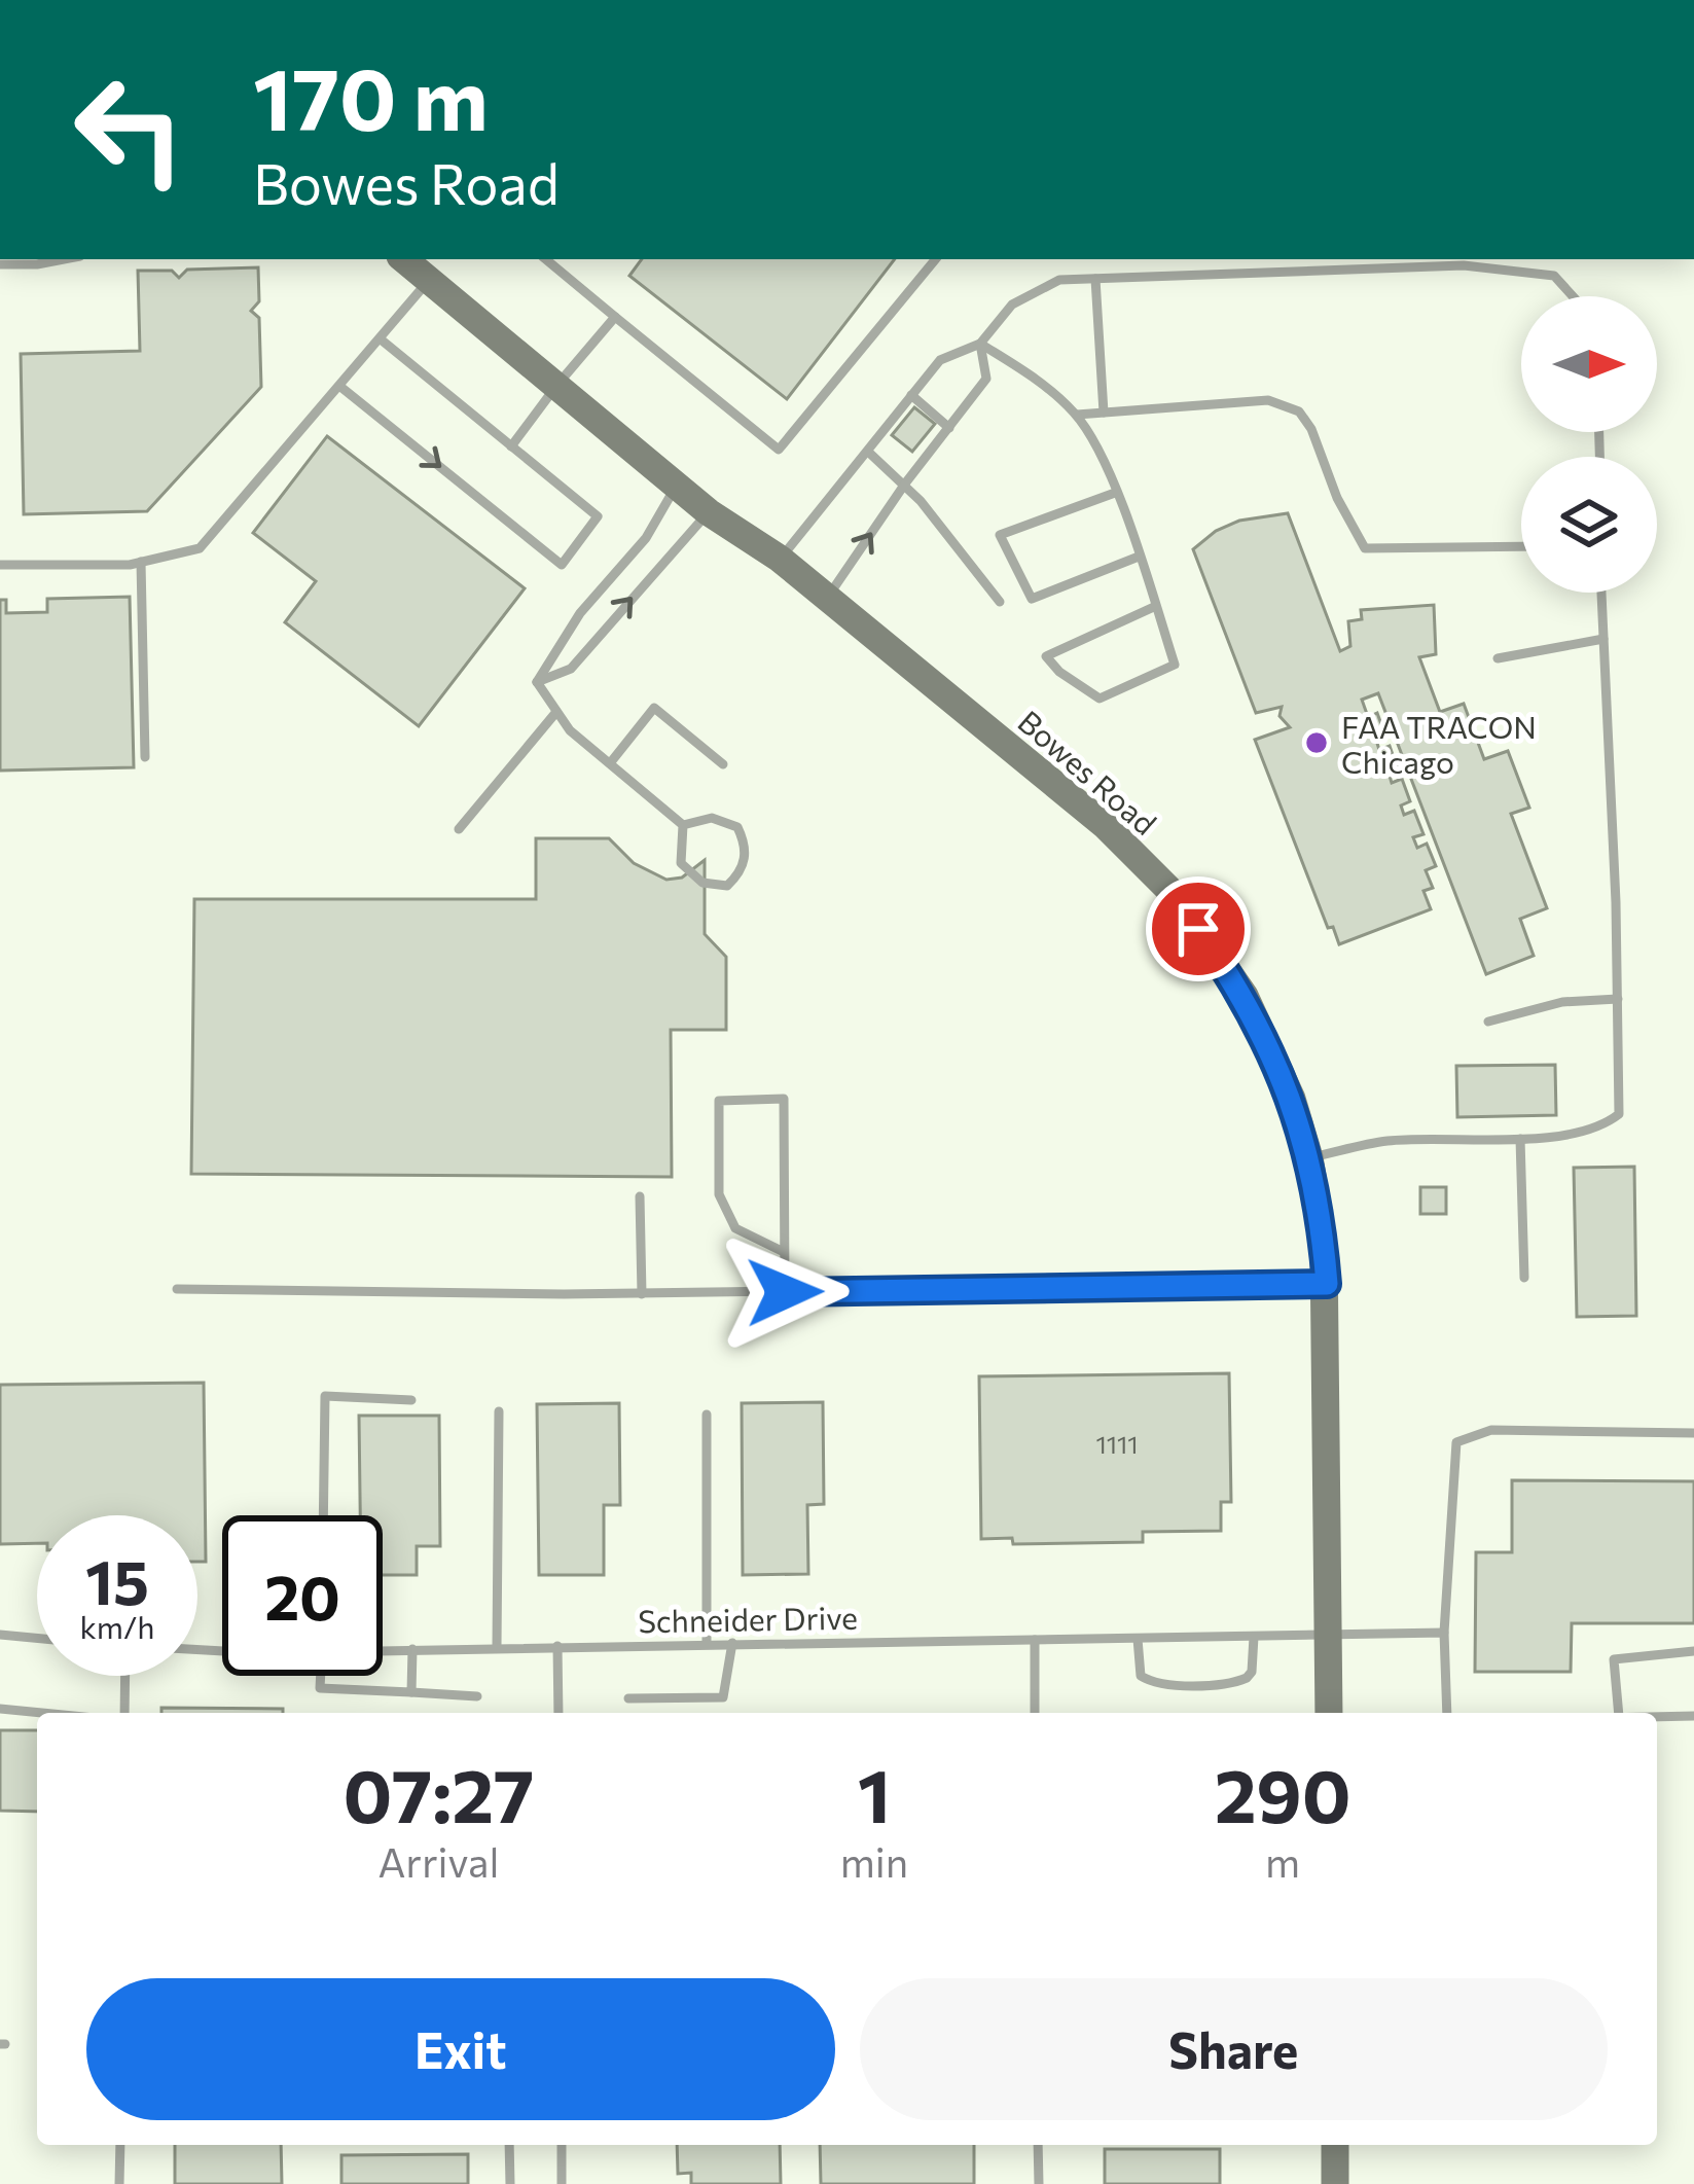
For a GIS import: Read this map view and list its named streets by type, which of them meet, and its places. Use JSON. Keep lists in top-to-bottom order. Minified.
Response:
{"streets":{"main road":["Bowes Road"],"lane":["Schneider Drive"]},"crossings":[["Bowes Road","Schneider Drive"]],"places":["FAA TRACON Chicago"],"house_numbers":["1111"],"north":"right","page":{"turn":["170 m","Bowes Road"],"speed":"15 km/h","limit":"20","eta":["07:27","Arrival","1","min","290","m"],"buttons":["Exit","Share"]}}
